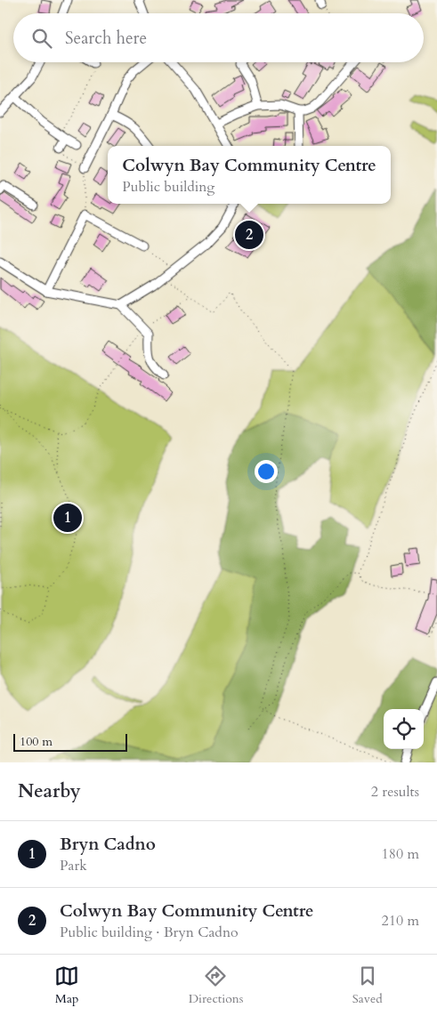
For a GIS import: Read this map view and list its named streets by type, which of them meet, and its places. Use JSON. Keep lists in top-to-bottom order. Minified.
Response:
{"scale_bar":"100 m","page":{"search":"Search here","popup":["Colwyn Bay Community Centre","Public building"],"pins":["2","1"],"scale":"100 m","heading":["Nearby","2 results"],"list":[{"mark":"1","name":"Bryn Cadno","note":"Park","value":"180 m"},{"mark":"2","name":"Colwyn Bay Community Centre","note":"Public building · Bryn Cadno","value":"210 m"}],"nav":["Map","Directions","Saved"]}}
